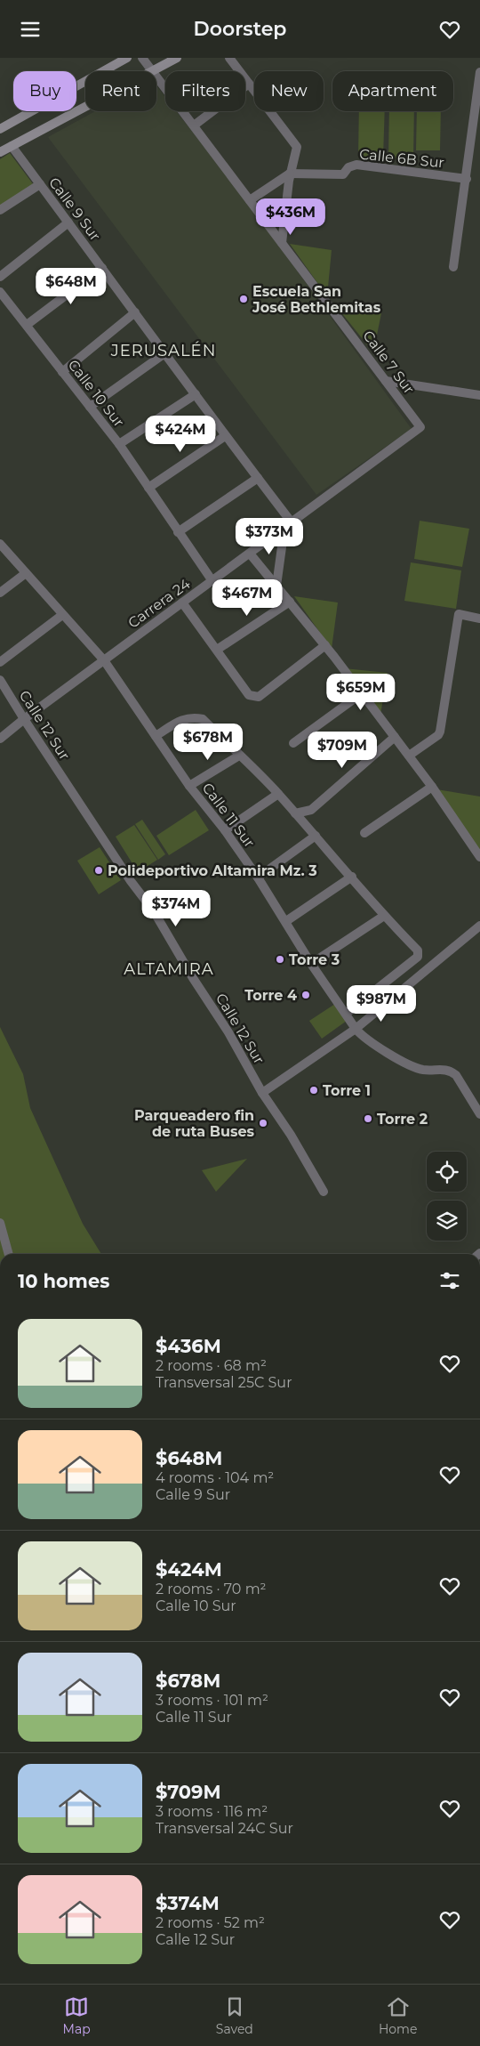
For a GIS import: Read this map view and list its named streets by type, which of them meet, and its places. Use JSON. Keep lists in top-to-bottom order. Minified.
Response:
{"streets":{"street":["Calle 6B Sur","Calle 9 Sur","Calle 7 Sur","Calle 10 Sur","Carrera 24","Calle 12 Sur","Calle 11 Sur"]},"crossings":[["Calle 9 Sur","Carrera 24"],["Calle 7 Sur","Carrera 24"],["Calle 10 Sur","Carrera 24"],["Carrera 24","Calle 12 Sur"],["Carrera 24","Calle 11 Sur"]],"districts":["JERUSALÉN","ALTAMIRA"],"places":["Escuela San José Bethlemitas","Polideportivo Altamira Mz. 3","Torre 3","Torre 4","Torre 1","Torre 2","Parqueadero fin de ruta Buses"],"page":{"header":"Doorstep","chip":["Buy","Rent","Filters","New","Apartment"],"price":["$436M","$648M","$424M","$373M","$467M","$659M","$678M","$709M","$374M","$987M"],"heading":"10 homes","list":[{"name":"$436M","note":"2 rooms · 68 m² · Transversal 25C Sur"},{"name":"$648M","note":"4 rooms · 104 m² · Calle 9 Sur"},{"name":"$424M","note":"2 rooms · 70 m² · Calle 10 Sur"},{"name":"$678M","note":"3 rooms · 101 m² · Calle 11 Sur"},{"name":"$709M","note":"3 rooms · 116 m² · Transversal 24C Sur"},{"name":"$374M","note":"2 rooms · 52 m² · Calle 12 Sur"}],"tabs":["Map","Saved","Home"]}}
